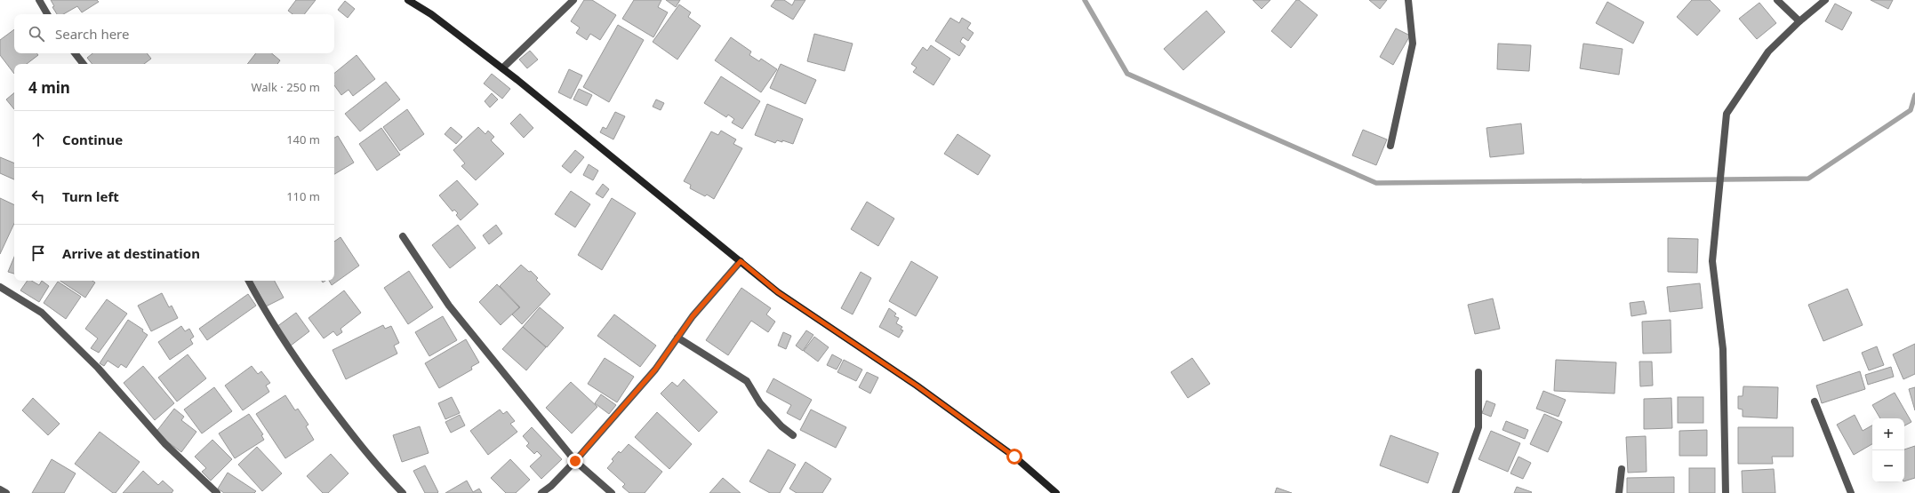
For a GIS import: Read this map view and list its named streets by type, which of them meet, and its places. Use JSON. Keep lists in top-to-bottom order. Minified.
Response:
{"page":{"search":"Search here","heading":["4 min","Walk · 250 m"],"list":[["Continue","140 m"],["Turn left","110 m"],"Arrive at destination"],"map_buttons":["+","−"]}}
